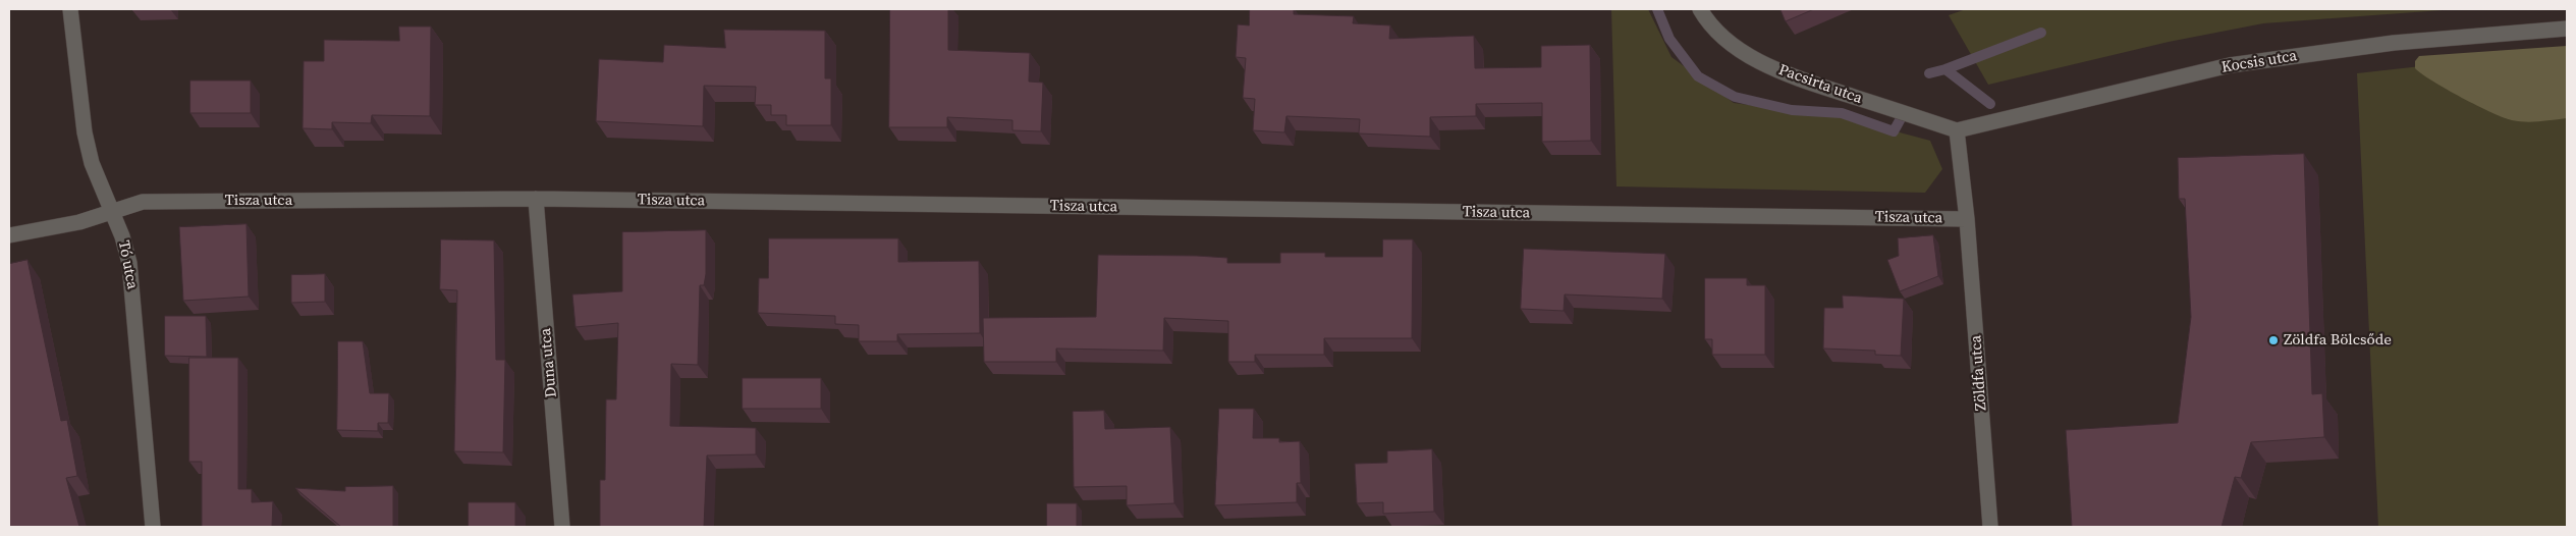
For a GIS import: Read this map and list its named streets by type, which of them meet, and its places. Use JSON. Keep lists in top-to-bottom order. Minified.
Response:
{"streets":{"street":["Kocsis utca","Pacsirta utca","Tisza utca","Tó utca","Duna utca","Zöldfa utca"]},"crossings":[["Kocsis utca","Pacsirta utca"],["Tisza utca","Tó utca"],["Tisza utca","Duna utca"],["Tisza utca","Zöldfa utca"]],"places":["Zöldfa Bölcsőde"]}
